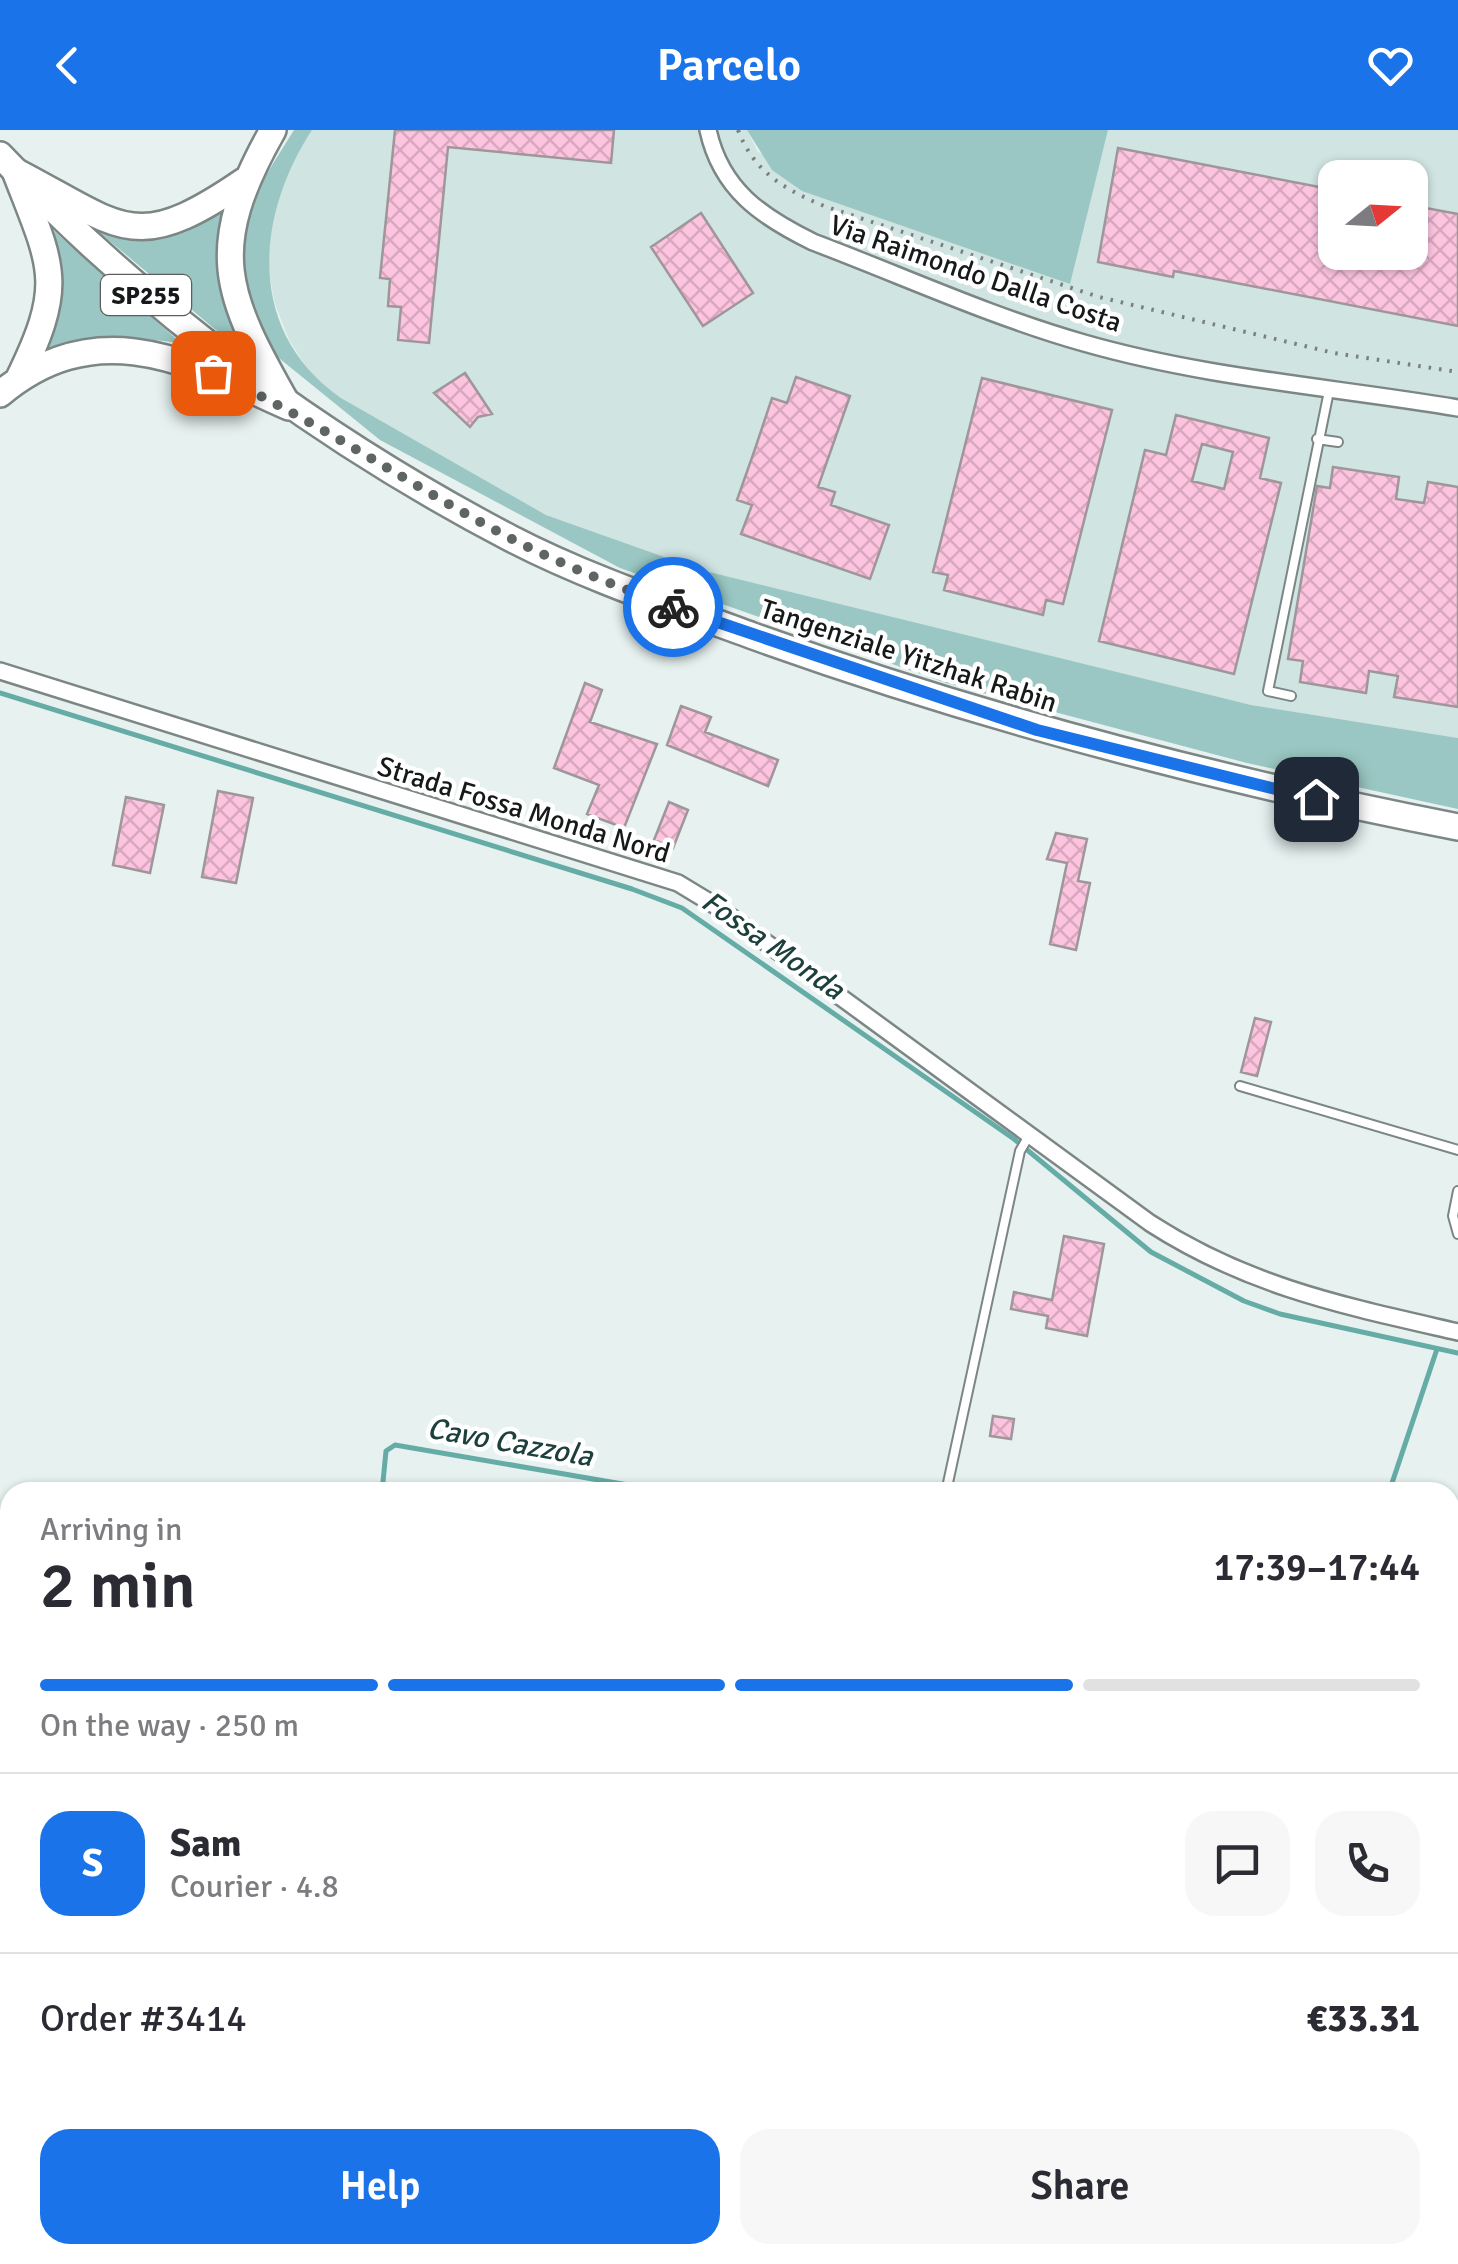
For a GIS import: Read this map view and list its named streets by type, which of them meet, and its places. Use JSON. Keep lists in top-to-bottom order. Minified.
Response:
{"streets":{"main road":["SP255","Tangenziale Yitzhak Rabin"],"street":["Via Raimondo Dalla Costa","Strada Fossa Monda Nord"]},"crossings":[["SP255","Tangenziale Yitzhak Rabin"]],"water":["Fossa Monda","Cavo Cazzola"],"north":"right","page":{"header":"Parcelo","heading":["2 min","Arriving in","17:39–17:44"],"panel":["Sam","Courier · 4.8","Order #3414","€33.31"],"bar":"On the way · 250 m","round":"S","buttons":["Help","Share"]}}
